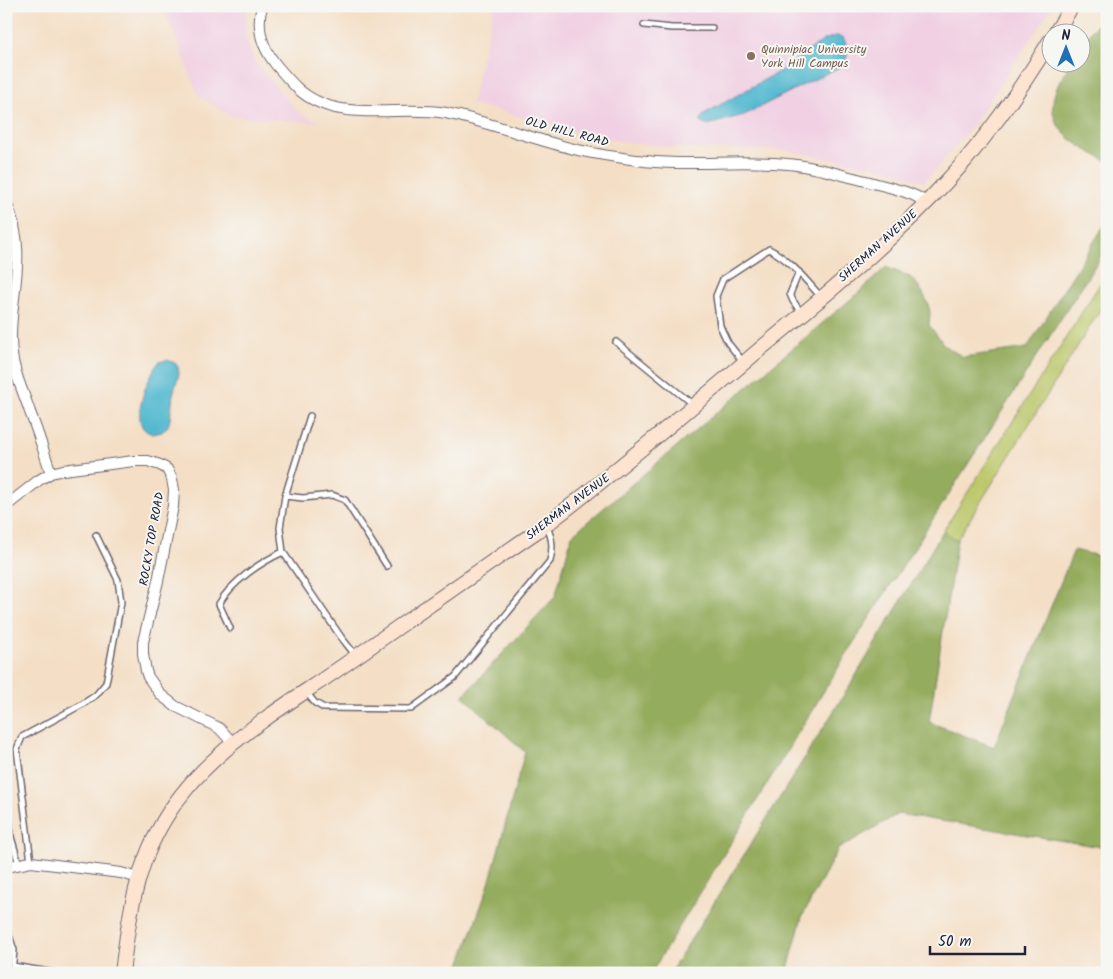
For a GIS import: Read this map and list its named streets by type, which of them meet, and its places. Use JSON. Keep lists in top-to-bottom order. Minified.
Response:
{"streets":{"main road":["SHERMAN AVENUE"],"street":["OLD HILL ROAD","ROCKY TOP ROAD"]},"crossings":[["OLD HILL ROAD","SHERMAN AVENUE"],["SHERMAN AVENUE","ROCKY TOP ROAD"]],"places":["Quinnipiac University York Hill Campus"],"scale_bar":"50 m","north":"top"}
